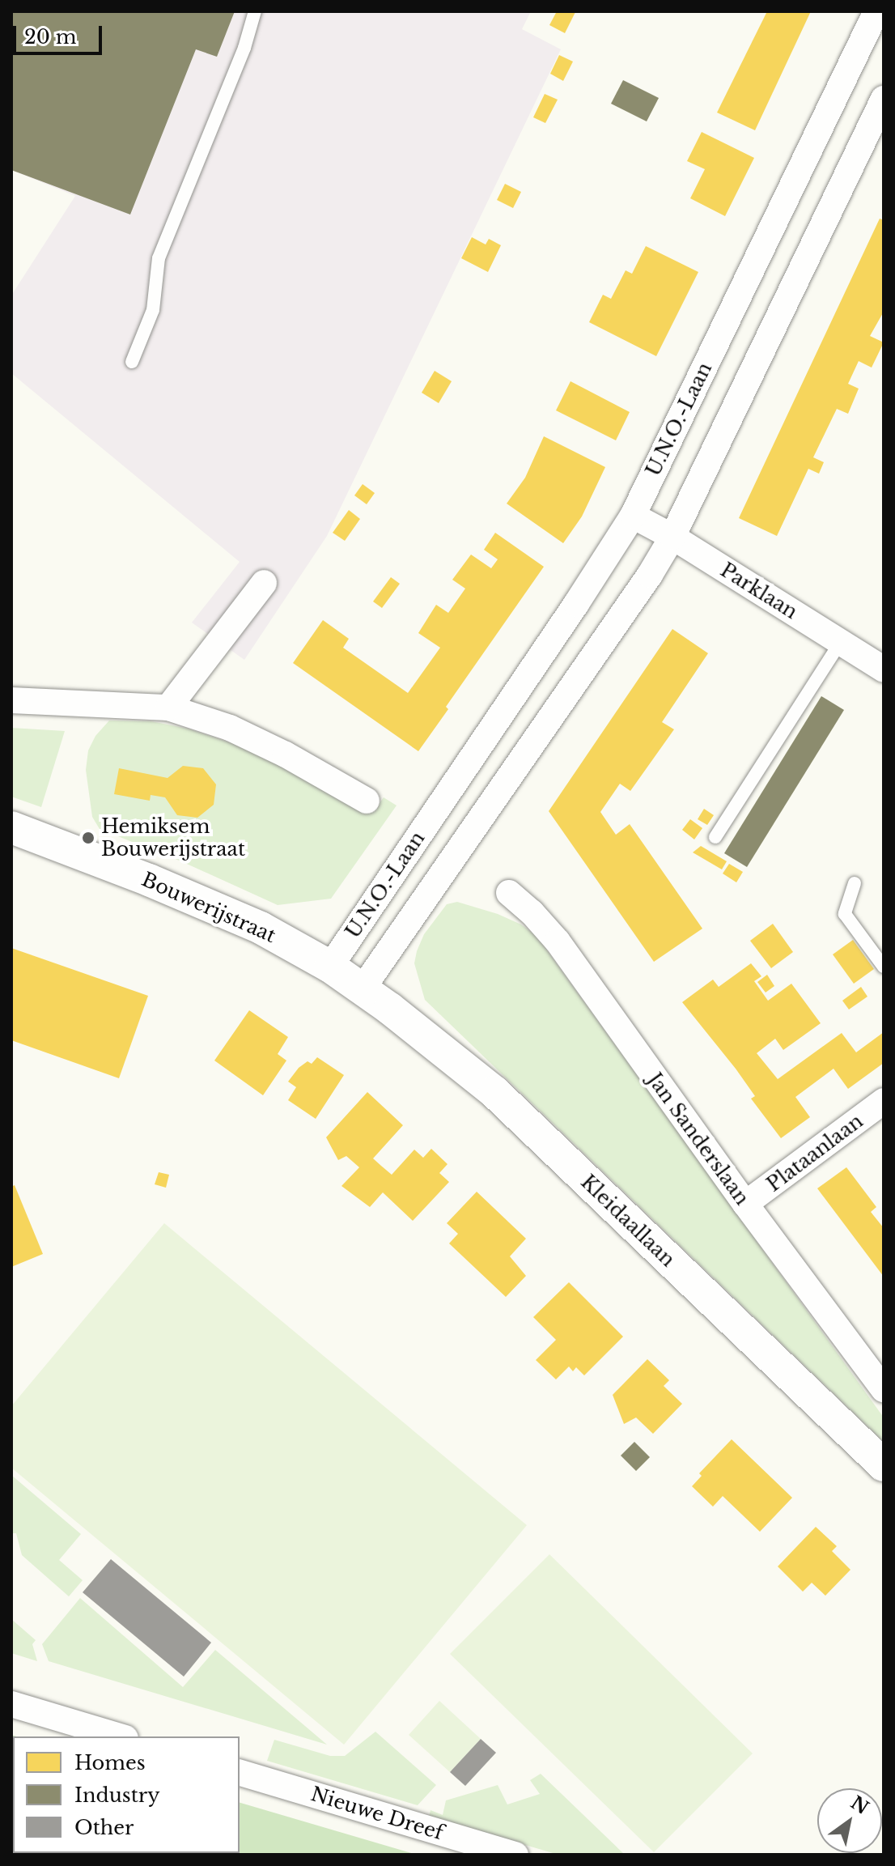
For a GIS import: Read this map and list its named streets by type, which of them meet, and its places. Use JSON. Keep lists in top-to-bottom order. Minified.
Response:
{"streets":{"street":["U.N.O.-Laan","Parklaan","Bouwerijstraat","Jan Sanderslaan","Plataanlaan","Kleidaallaan","Nieuwe Dreef"]},"crossings":[["U.N.O.-Laan","Parklaan"],["U.N.O.-Laan","Bouwerijstraat"],["U.N.O.-Laan","Kleidaallaan"],["Bouwerijstraat","Kleidaallaan"],["Jan Sanderslaan","Plataanlaan"]],"places":["Hemiksem Bouwerijstraat"],"legend":["Homes","Industry","Other"],"scale_bar":"20 m","north":"top right"}
